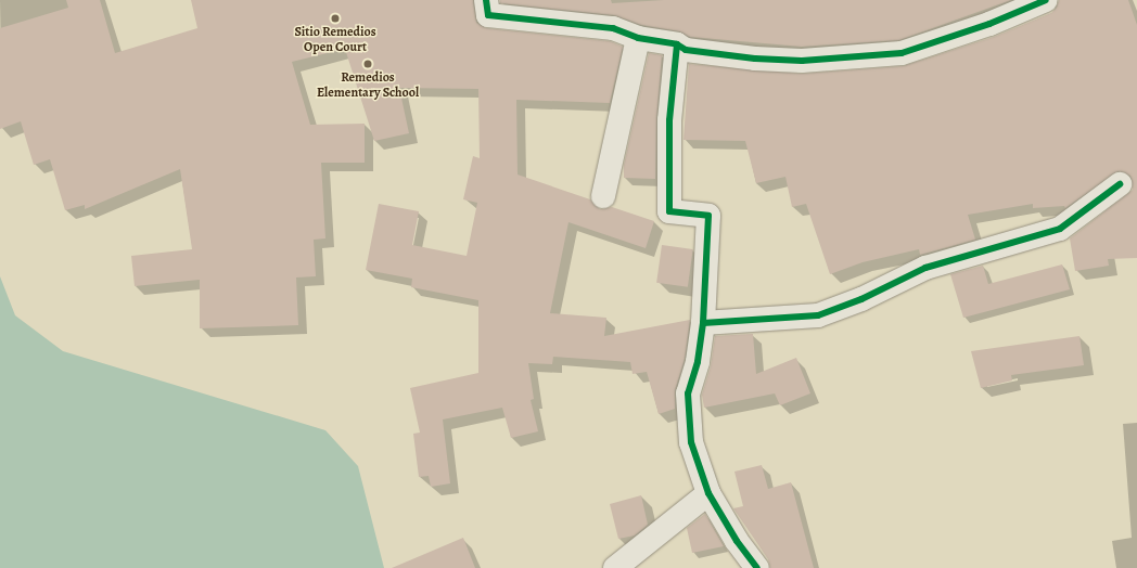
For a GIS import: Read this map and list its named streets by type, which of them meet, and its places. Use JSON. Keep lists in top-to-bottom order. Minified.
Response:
{"places":["Sitio Remedios Open Court","Remedios Elementary School"]}
